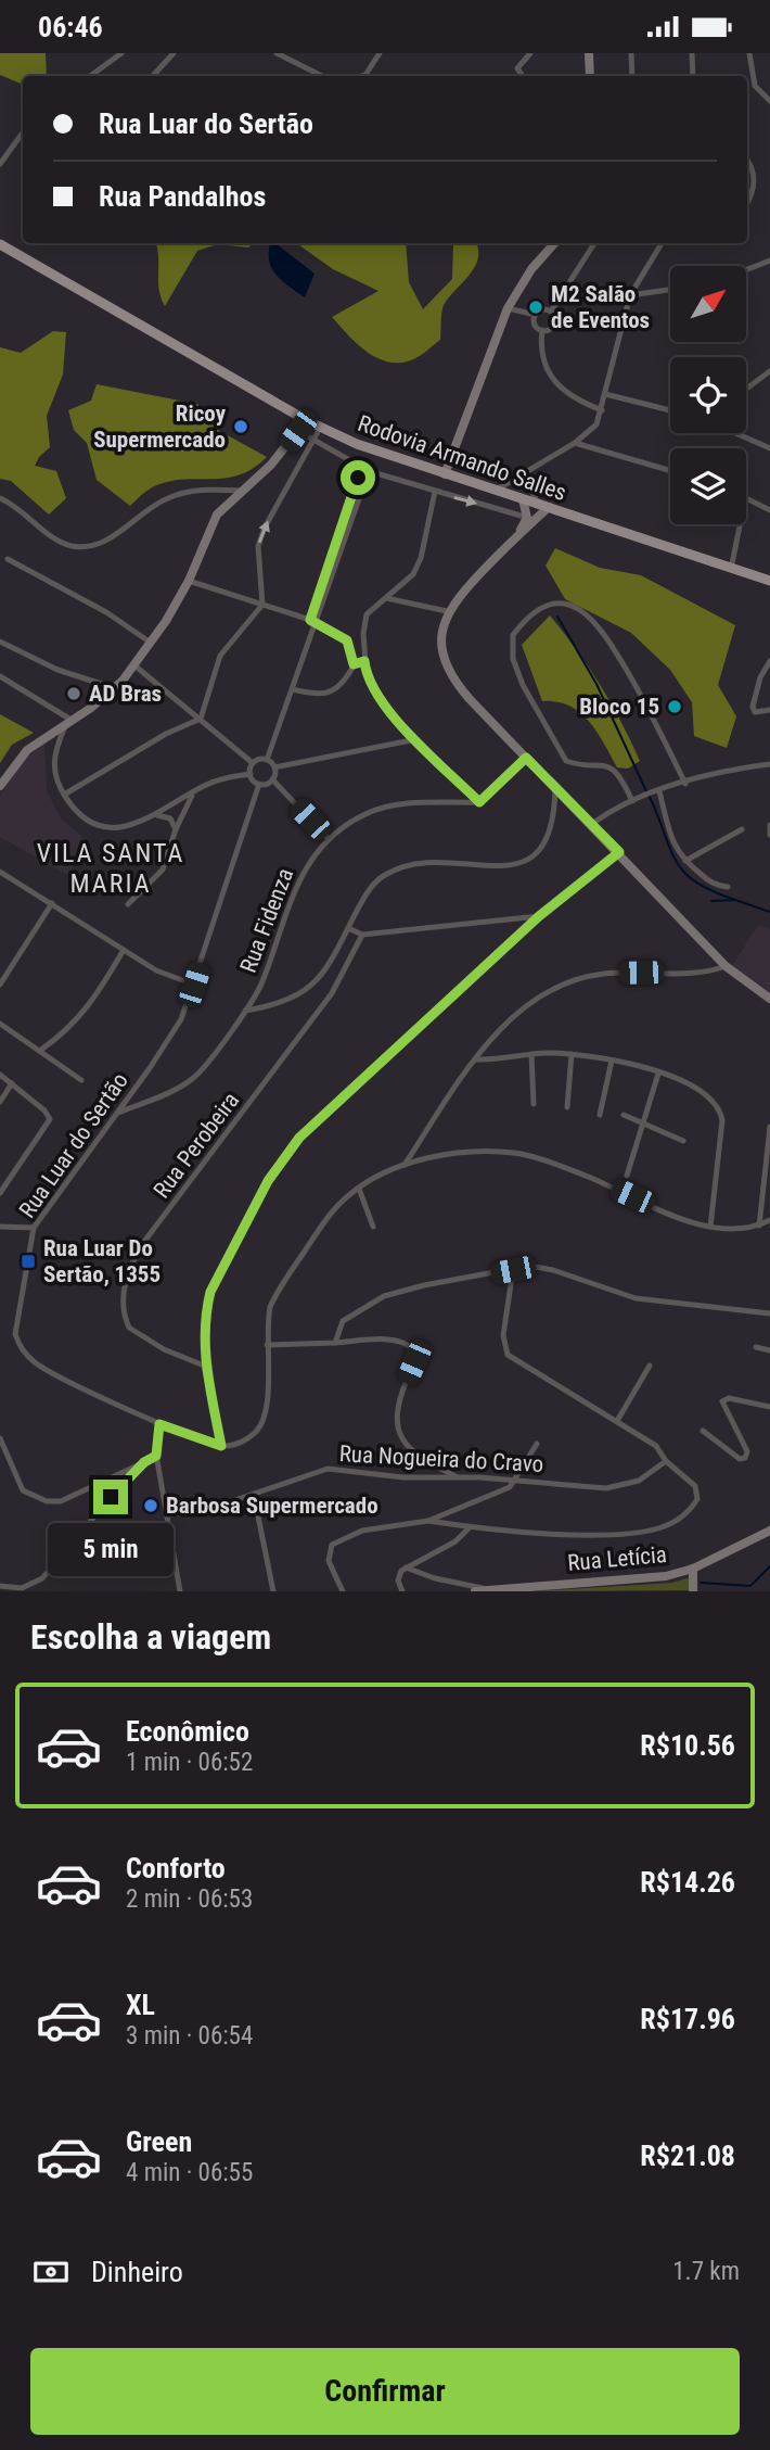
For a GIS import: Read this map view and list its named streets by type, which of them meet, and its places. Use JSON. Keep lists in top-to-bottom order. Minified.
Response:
{"streets":{"main road":["Rodovia Armando Salles"],"street":["Rua Fidenza","Rua Luar do Sertão","Rua Perobeira","Rua Nogueira do Cravo","Rua Letícia"]},"crossings":[["Rua Fidenza","Rua Luar do Sertão"]],"districts":["VILA SANTA MARIA"],"places":{"other":["M2 Salão de Eventos","Ricoy Supermercado","AD Bras","Bloco 15","Barbosa Supermercado"],"transit":["Rua Luar Do Sertão, 1355"]},"north":"top right","page":{"status":"06:46","banner":["Rua Luar do Sertão","Rua Pandalhos"],"bubble":"5 min","heading":"Escolha a viagem","list":[{"name":"Econômico","note":"1 min · 06:52","value":"R$10.56"},{"name":"Conforto","note":"2 min · 06:53","value":"R$14.26"},{"name":"XL","note":"3 min · 06:54","value":"R$17.96"},{"name":"Green","note":"4 min · 06:55","value":"R$21.08"}],"pay":["Dinheiro","1.7 km"],"buttons":"Confirmar"}}
